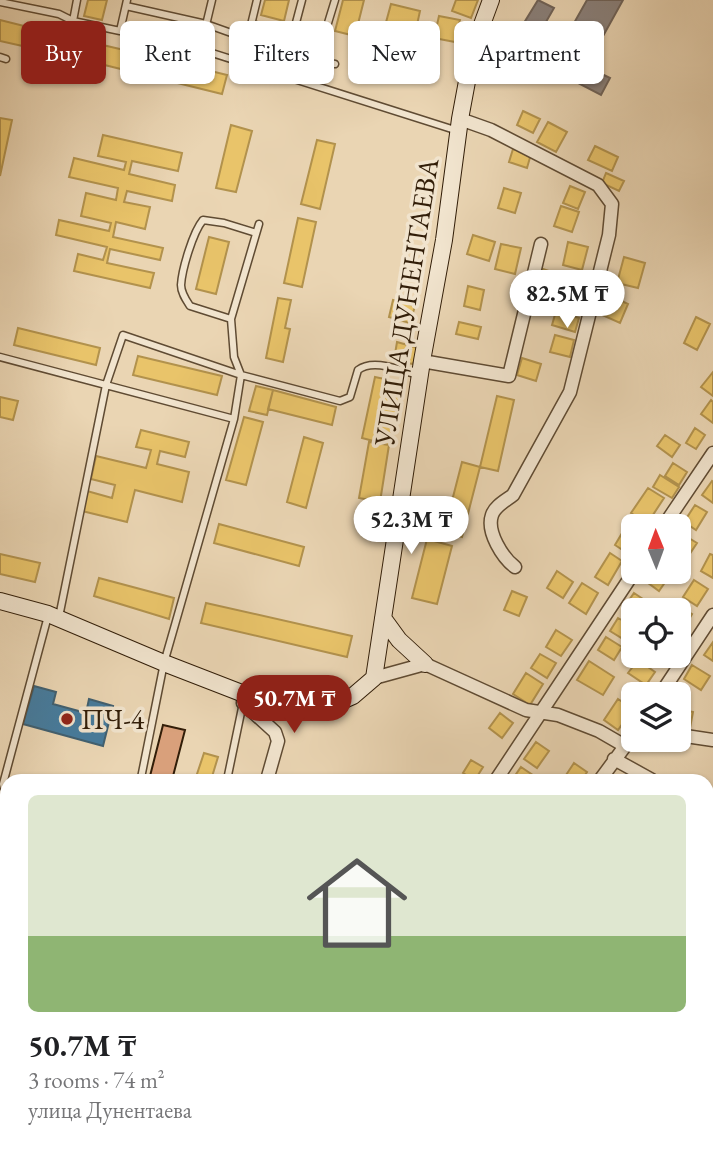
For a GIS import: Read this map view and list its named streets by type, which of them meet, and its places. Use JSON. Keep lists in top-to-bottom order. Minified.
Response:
{"streets":{"street":["УЛИЦА ДУНЕНТАЕВА"]},"places":["ПЧ-4"],"north":"top","page":{"chip":["Buy","Rent","Filters","New","Apartment"],"price":["82.5M ₸","52.3M ₸","50.7M ₸"],"list":[{"name":"50.7M ₸","note":"3 rooms · 74 m² · улица Дунентаева"}]}}
